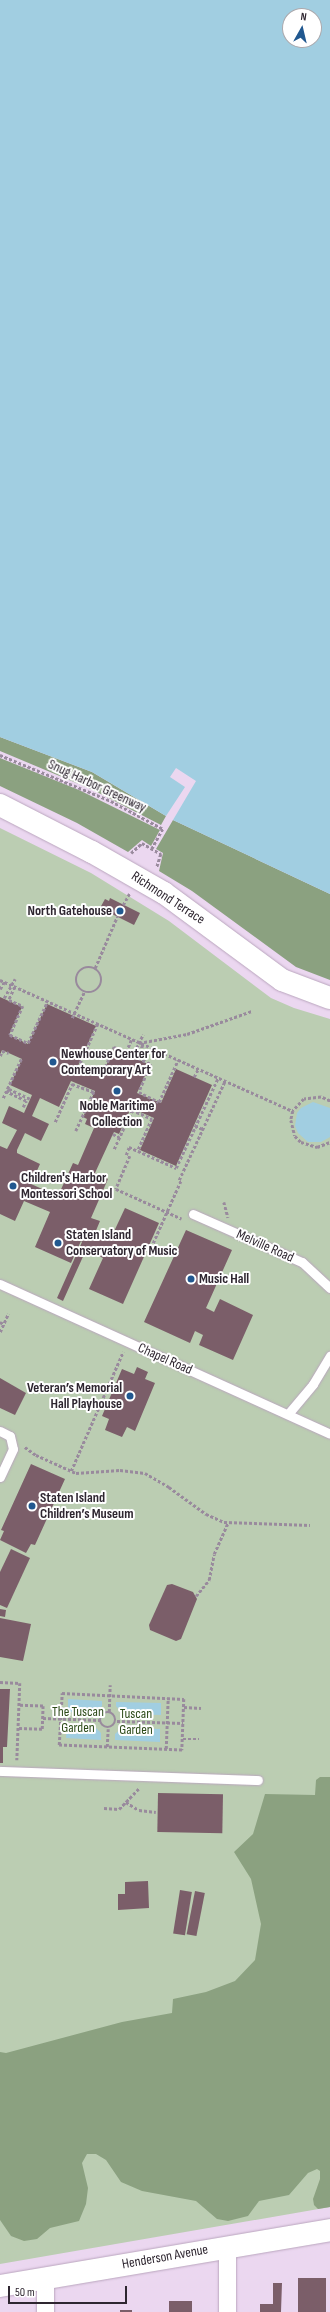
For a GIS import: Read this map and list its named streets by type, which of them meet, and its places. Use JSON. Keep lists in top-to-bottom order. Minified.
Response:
{"streets":{"main road":["Richmond Terrace","Henderson Avenue"],"lane":["Melville Road","Chapel Road"],"path":["Snug Harbor Greenway"]},"parks":["The Tuscan Garden","Tuscan Garden"],"places":["North Gatehouse","Newhouse Center for Contemporary Art","Noble Maritime Collection","Children's Harbor Montessori School","Staten Island Conservatory of Music","Music Hall","Veteran’s Memorial Hall Playhouse","Staten Island Children’s Museum"],"scale_bar":"50 m","north":"top"}
